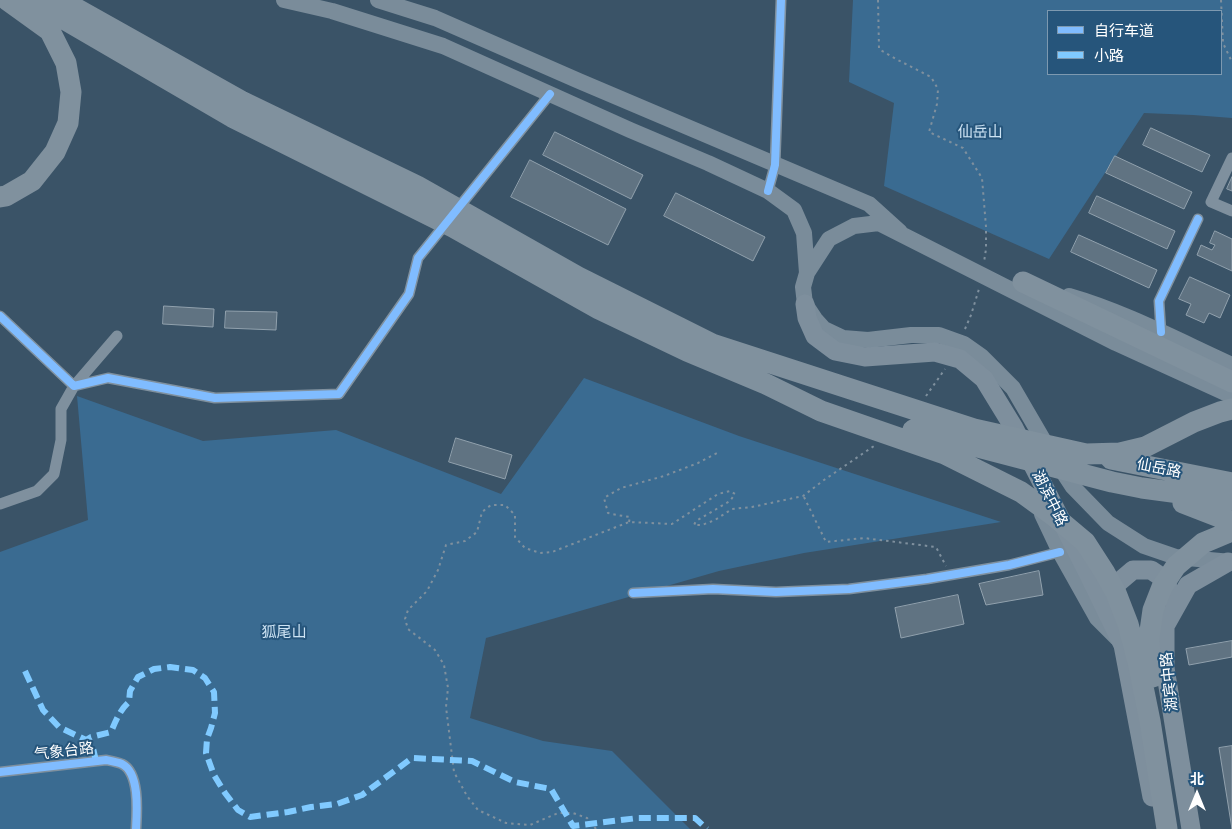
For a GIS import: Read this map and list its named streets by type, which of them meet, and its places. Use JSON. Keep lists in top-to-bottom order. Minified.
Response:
{"streets":{"highway":["仙岳路"],"main road":["湖滨中路","湖宾中路"],"street":["气象台路"]},"parks":["仙岳山","狐尾山"],"legend":["自行车道","小路"],"north":"top"}
